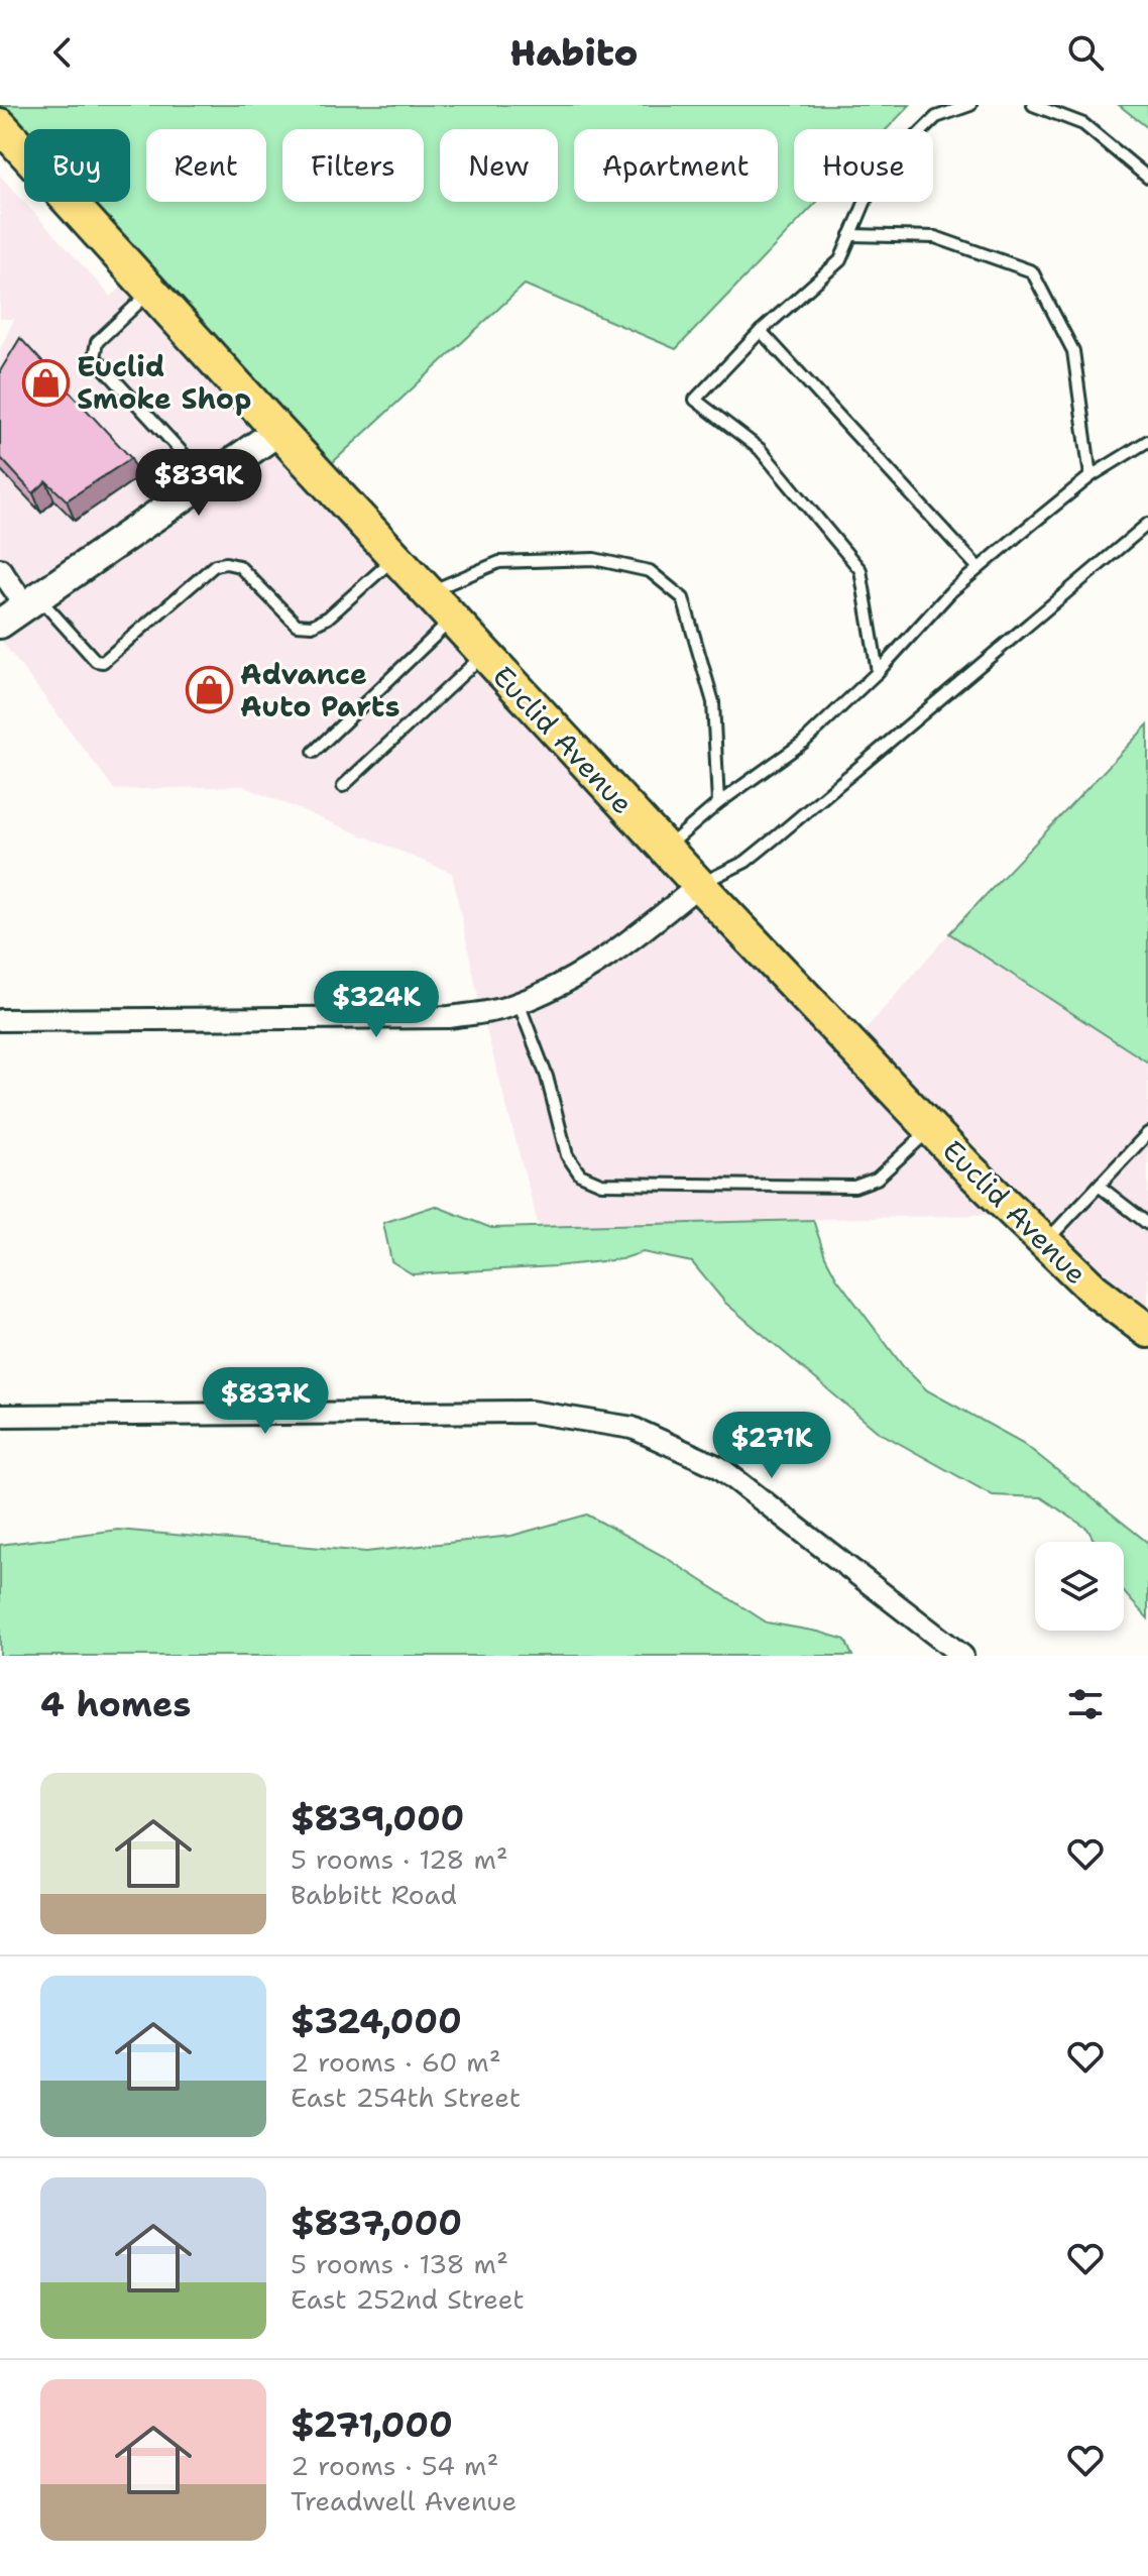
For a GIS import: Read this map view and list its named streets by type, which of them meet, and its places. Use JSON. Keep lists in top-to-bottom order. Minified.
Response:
{"streets":{"main road":["Euclid Avenue"]},"places":{"shop":["Euclid Smoke Shop","Advance Auto Parts"]},"page":{"header":"Habito","chip":["Buy","Rent","Filters","New","Apartment","House"],"price":["$839K","$324K","$837K","$271K"],"heading":"4 homes","list":[{"name":"$839,000","note":"5 rooms · 128 m² · Babbitt Road"},{"name":"$324,000","note":"2 rooms · 60 m² · East 254th Street"},{"name":"$837,000","note":"5 rooms · 138 m² · East 252nd Street"},{"name":"$271,000","note":"2 rooms · 54 m² · Treadwell Avenue"}]}}
